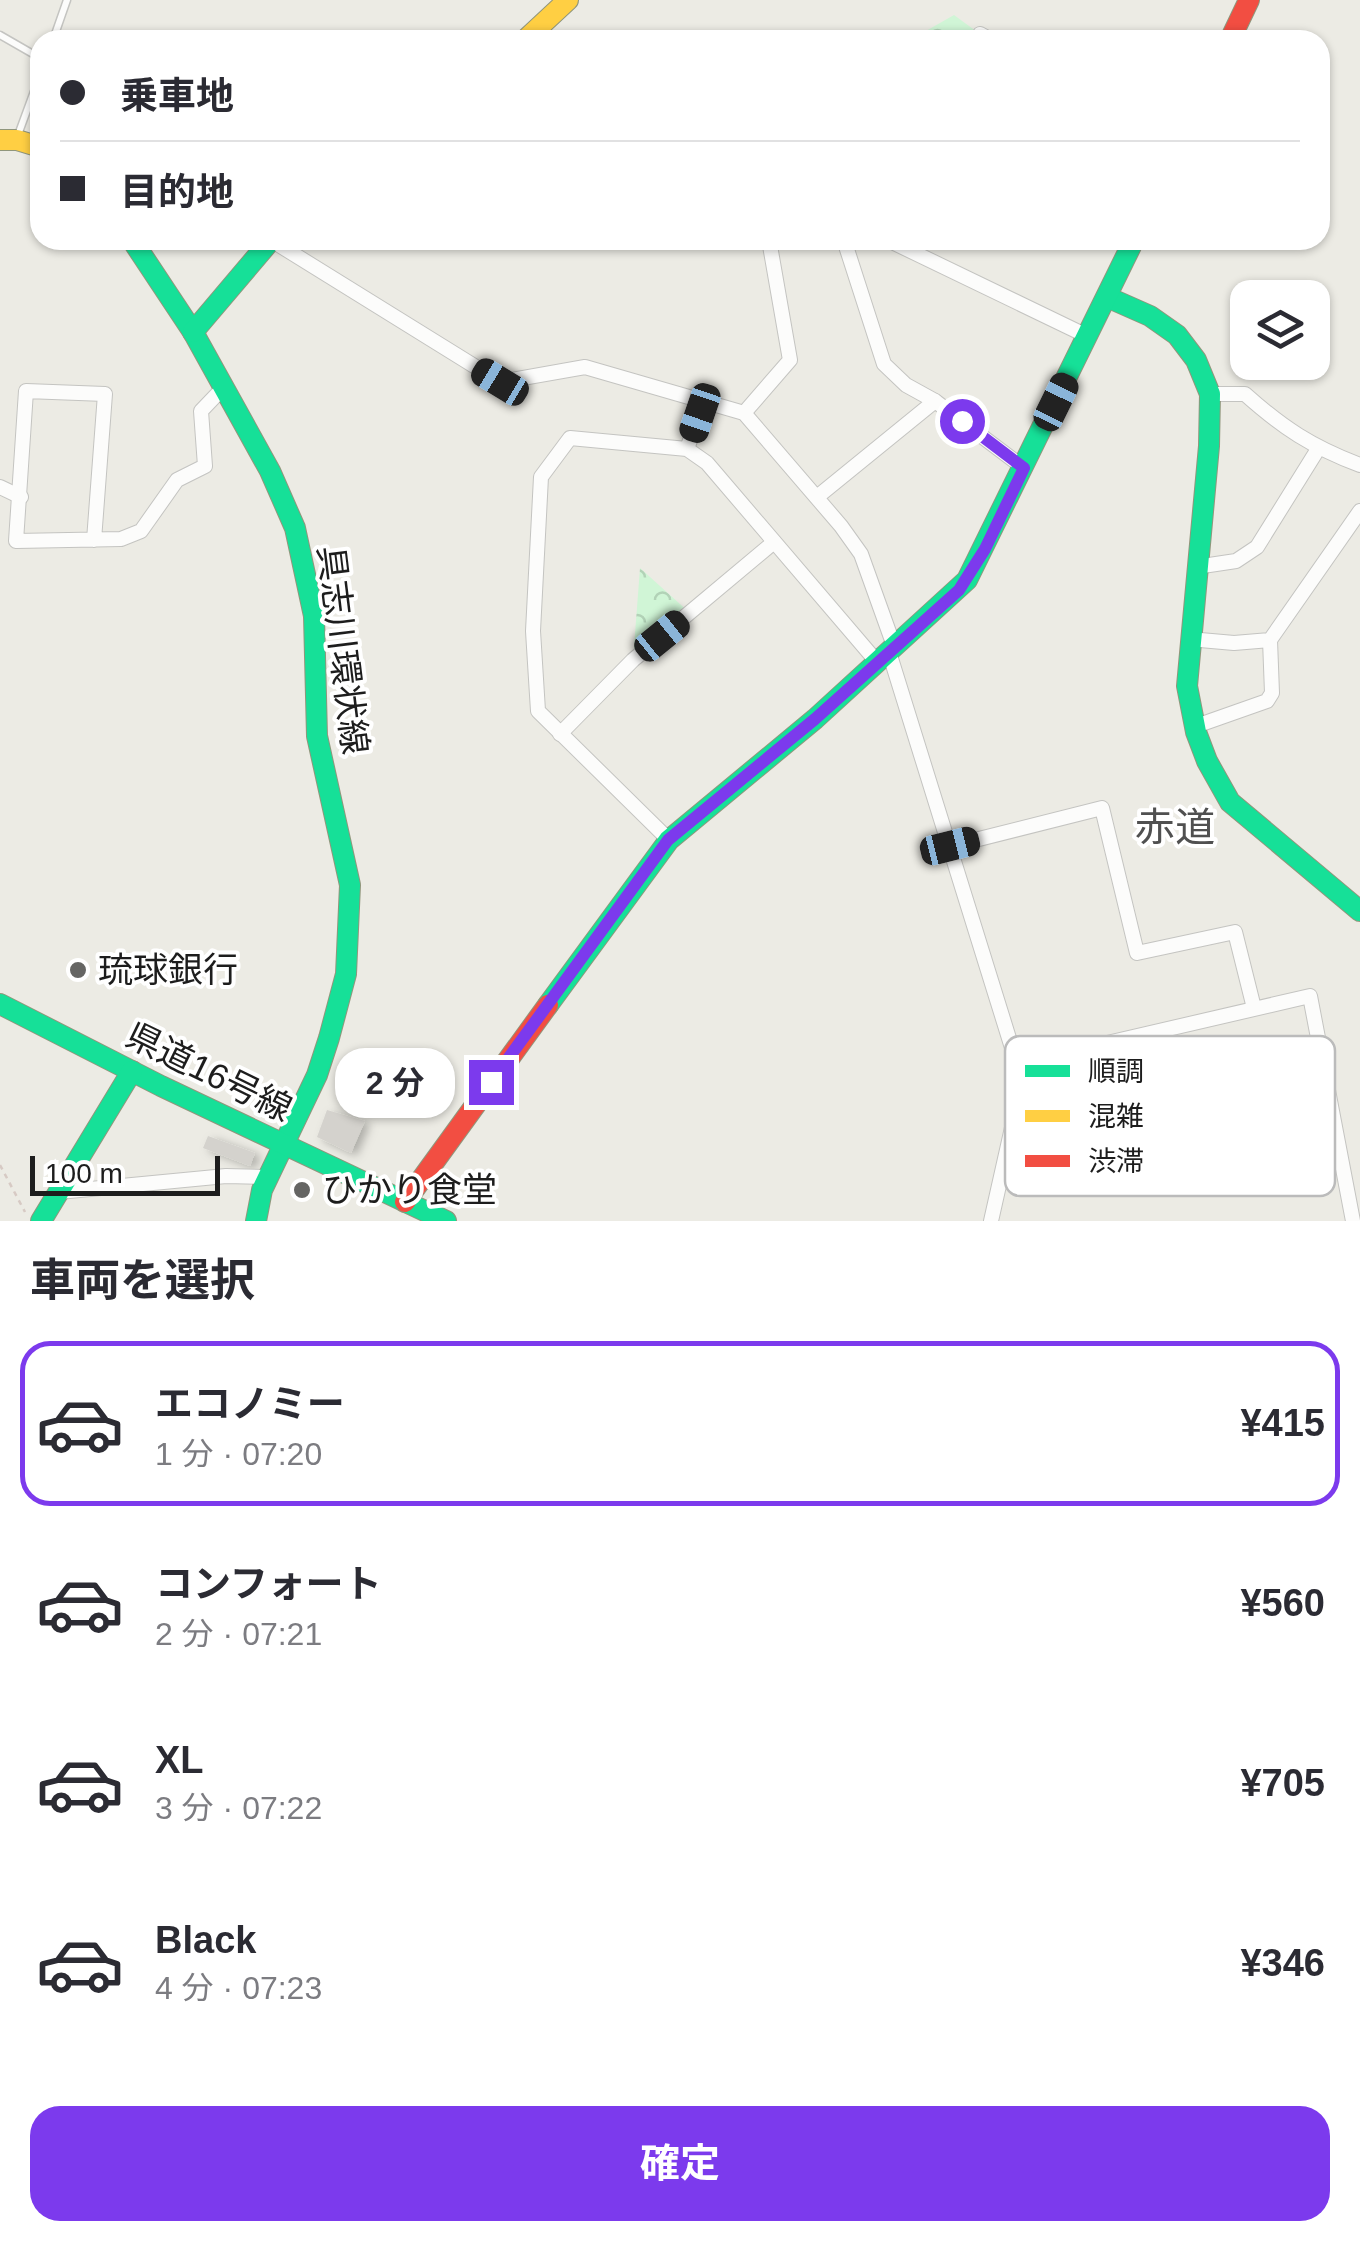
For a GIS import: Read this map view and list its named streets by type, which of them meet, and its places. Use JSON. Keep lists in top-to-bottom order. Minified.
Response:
{"streets":{"street":["具志川環状線","県道16号線"]},"crossings":[["具志川環状線","県道16号線"]],"districts":["赤道"],"places":["琉球銀行","ひかり食堂"],"legend":["順調","混雑","渋滞"],"scale_bar":"100 m","page":{"banner":["乗車地","目的地"],"bubble":"2 分","scale":"100 m","heading":"車両を選択","list":[{"name":"エコノミー","note":"1 分 · 07:20","value":"¥415"},{"name":"コンフォート","note":"2 分 · 07:21","value":"¥560"},{"name":"XL","note":"3 分 · 07:22","value":"¥705"},{"name":"Black","note":"4 分 · 07:23","value":"¥346"}],"buttons":"確定"}}
